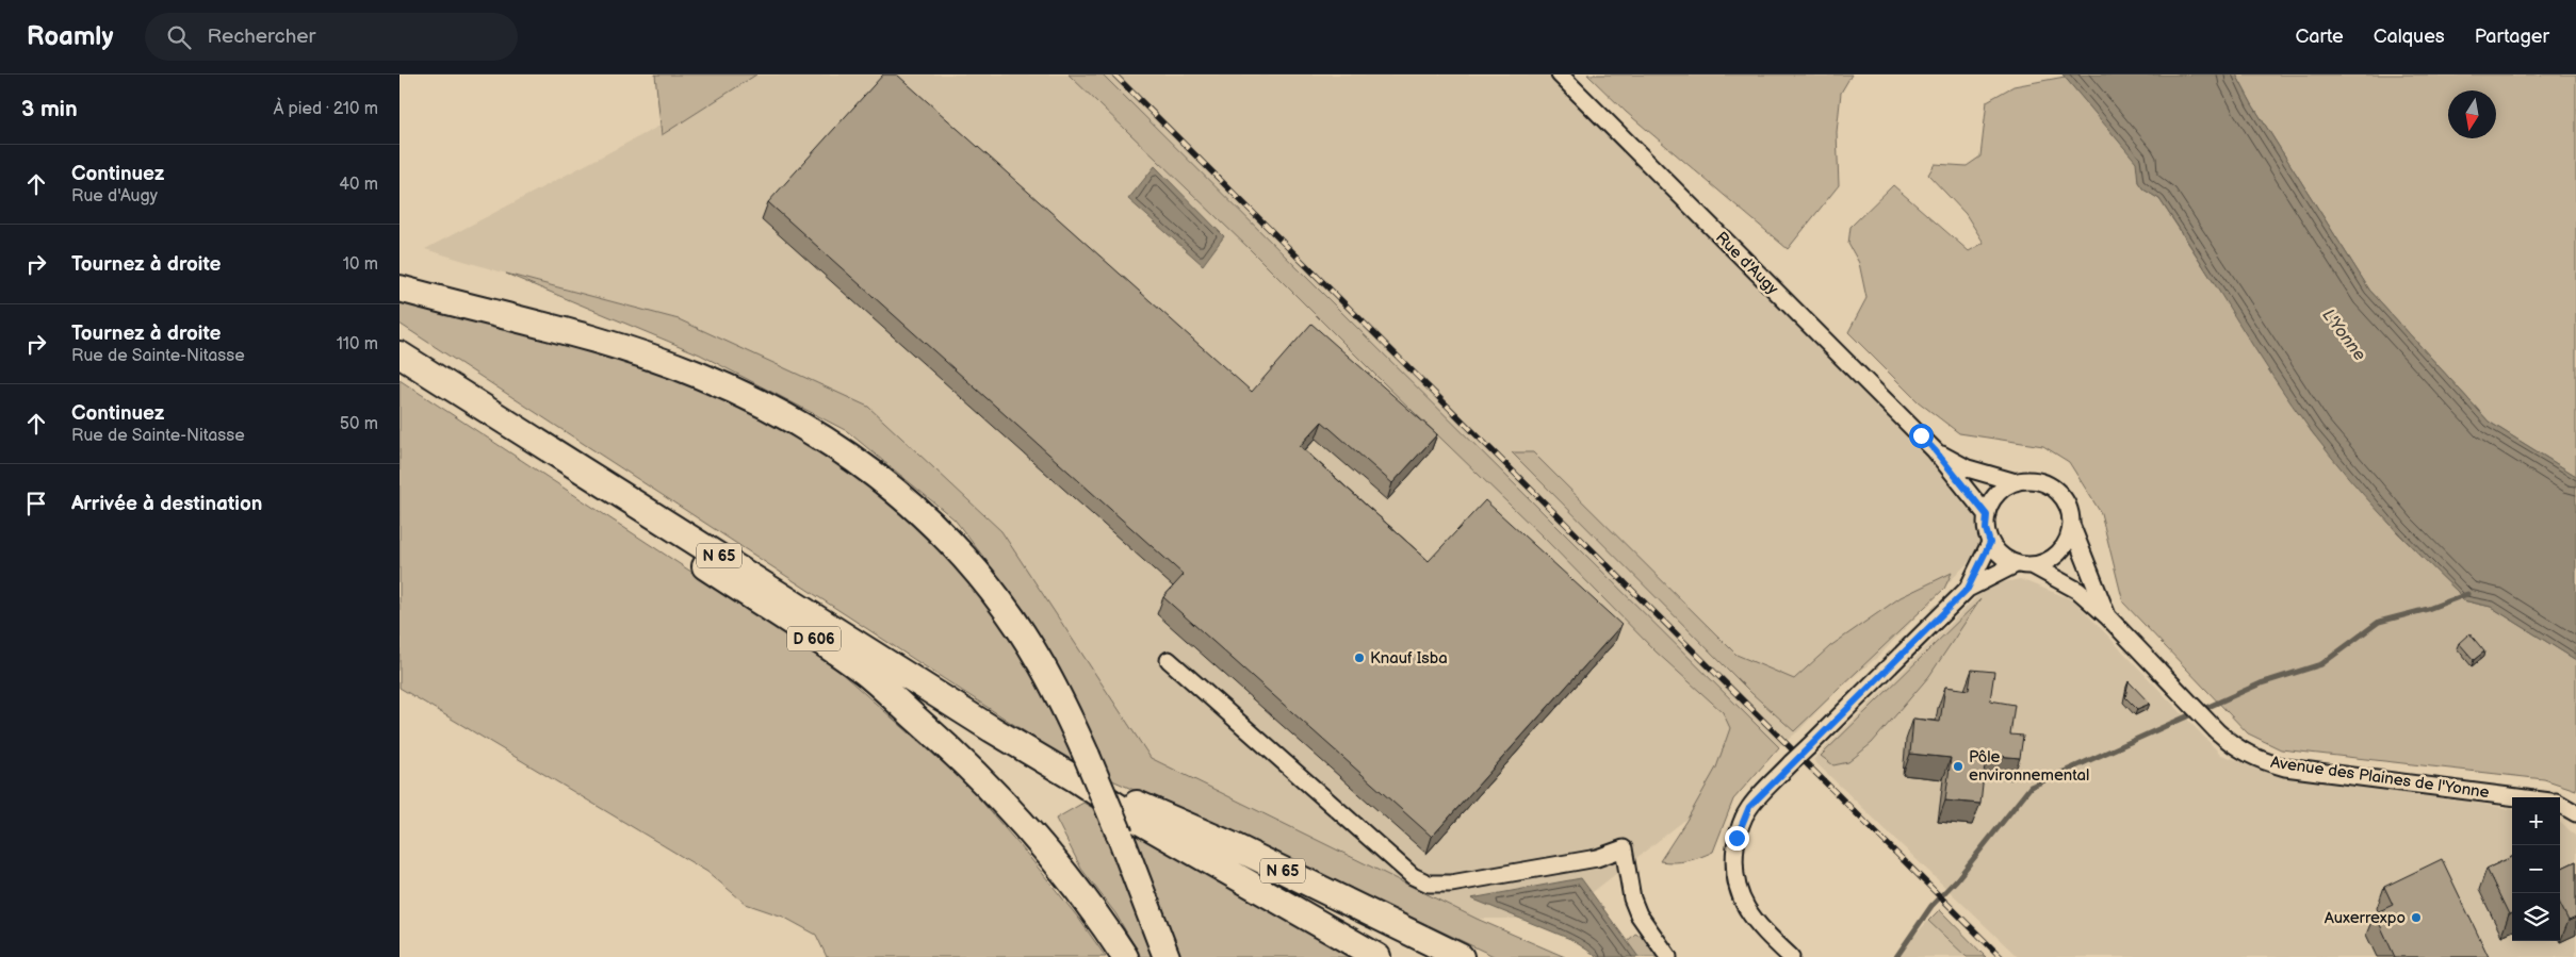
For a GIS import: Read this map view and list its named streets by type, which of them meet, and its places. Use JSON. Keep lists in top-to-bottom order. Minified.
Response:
{"streets":{"main road":["N 65","D 606"],"street":["Rue d'Augy","Avenue des Plaines de l'Yonne"]},"crossings":[["Rue d'Augy","Avenue des Plaines de l'Yonne"],["N 65","D 606"]],"water":["L'Yonne"],"places":["Knauf Isba","Pôle environnemental","Auxerrexpo"],"north":"bottom","page":{"header":"Roamly","search":"Rechercher","nav":["Carte","Calques","Partager"],"heading":["3 min","À pied · 210 m"],"list":[["Continuez","Rue d'Augy","40 m"],["Tournez à droite","10 m"],["Tournez à droite","Rue de Sainte-Nitasse","110 m"],["Continuez","Rue de Sainte-Nitasse","50 m"],"Arrivée à destination"],"map_buttons":["+","−"]}}
